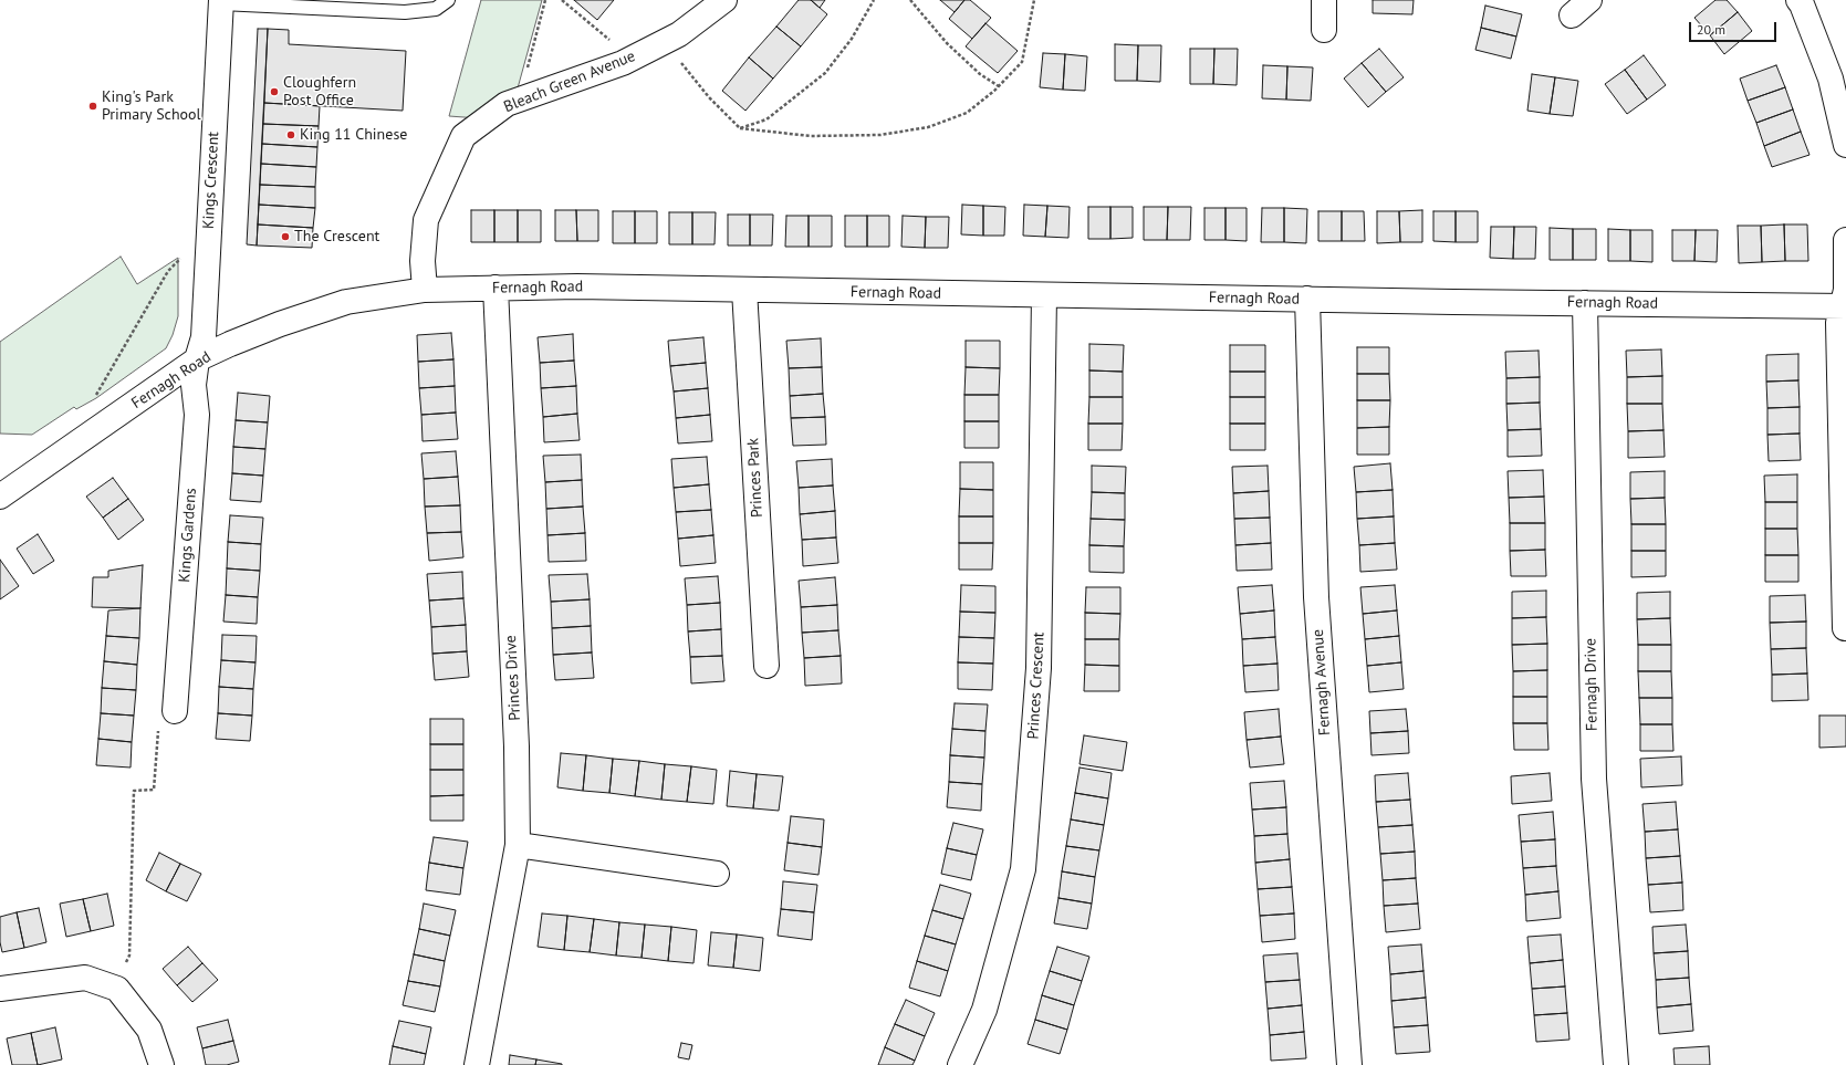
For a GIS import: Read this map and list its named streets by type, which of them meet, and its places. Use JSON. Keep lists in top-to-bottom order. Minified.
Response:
{"streets":{"street":["Bleach Green Avenue","Kings Crescent","Fernagh Road","Princes Park","Kings Gardens","Princes Drive","Fernagh Avenue","Fernagh Drive","Princes Crescent"]},"crossings":[["Bleach Green Avenue","Fernagh Road"],["Kings Crescent","Fernagh Road"],["Kings Crescent","Kings Gardens"],["Fernagh Road","Princes Park"],["Fernagh Road","Kings Gardens"],["Fernagh Road","Princes Drive"],["Fernagh Road","Fernagh Avenue"],["Fernagh Road","Fernagh Drive"],["Fernagh Road","Princes Crescent"]],"places":["Cloughfern Post Office","King's Park Primary School","King 11 Chinese","The Crescent"],"scale_bar":"20 m"}
